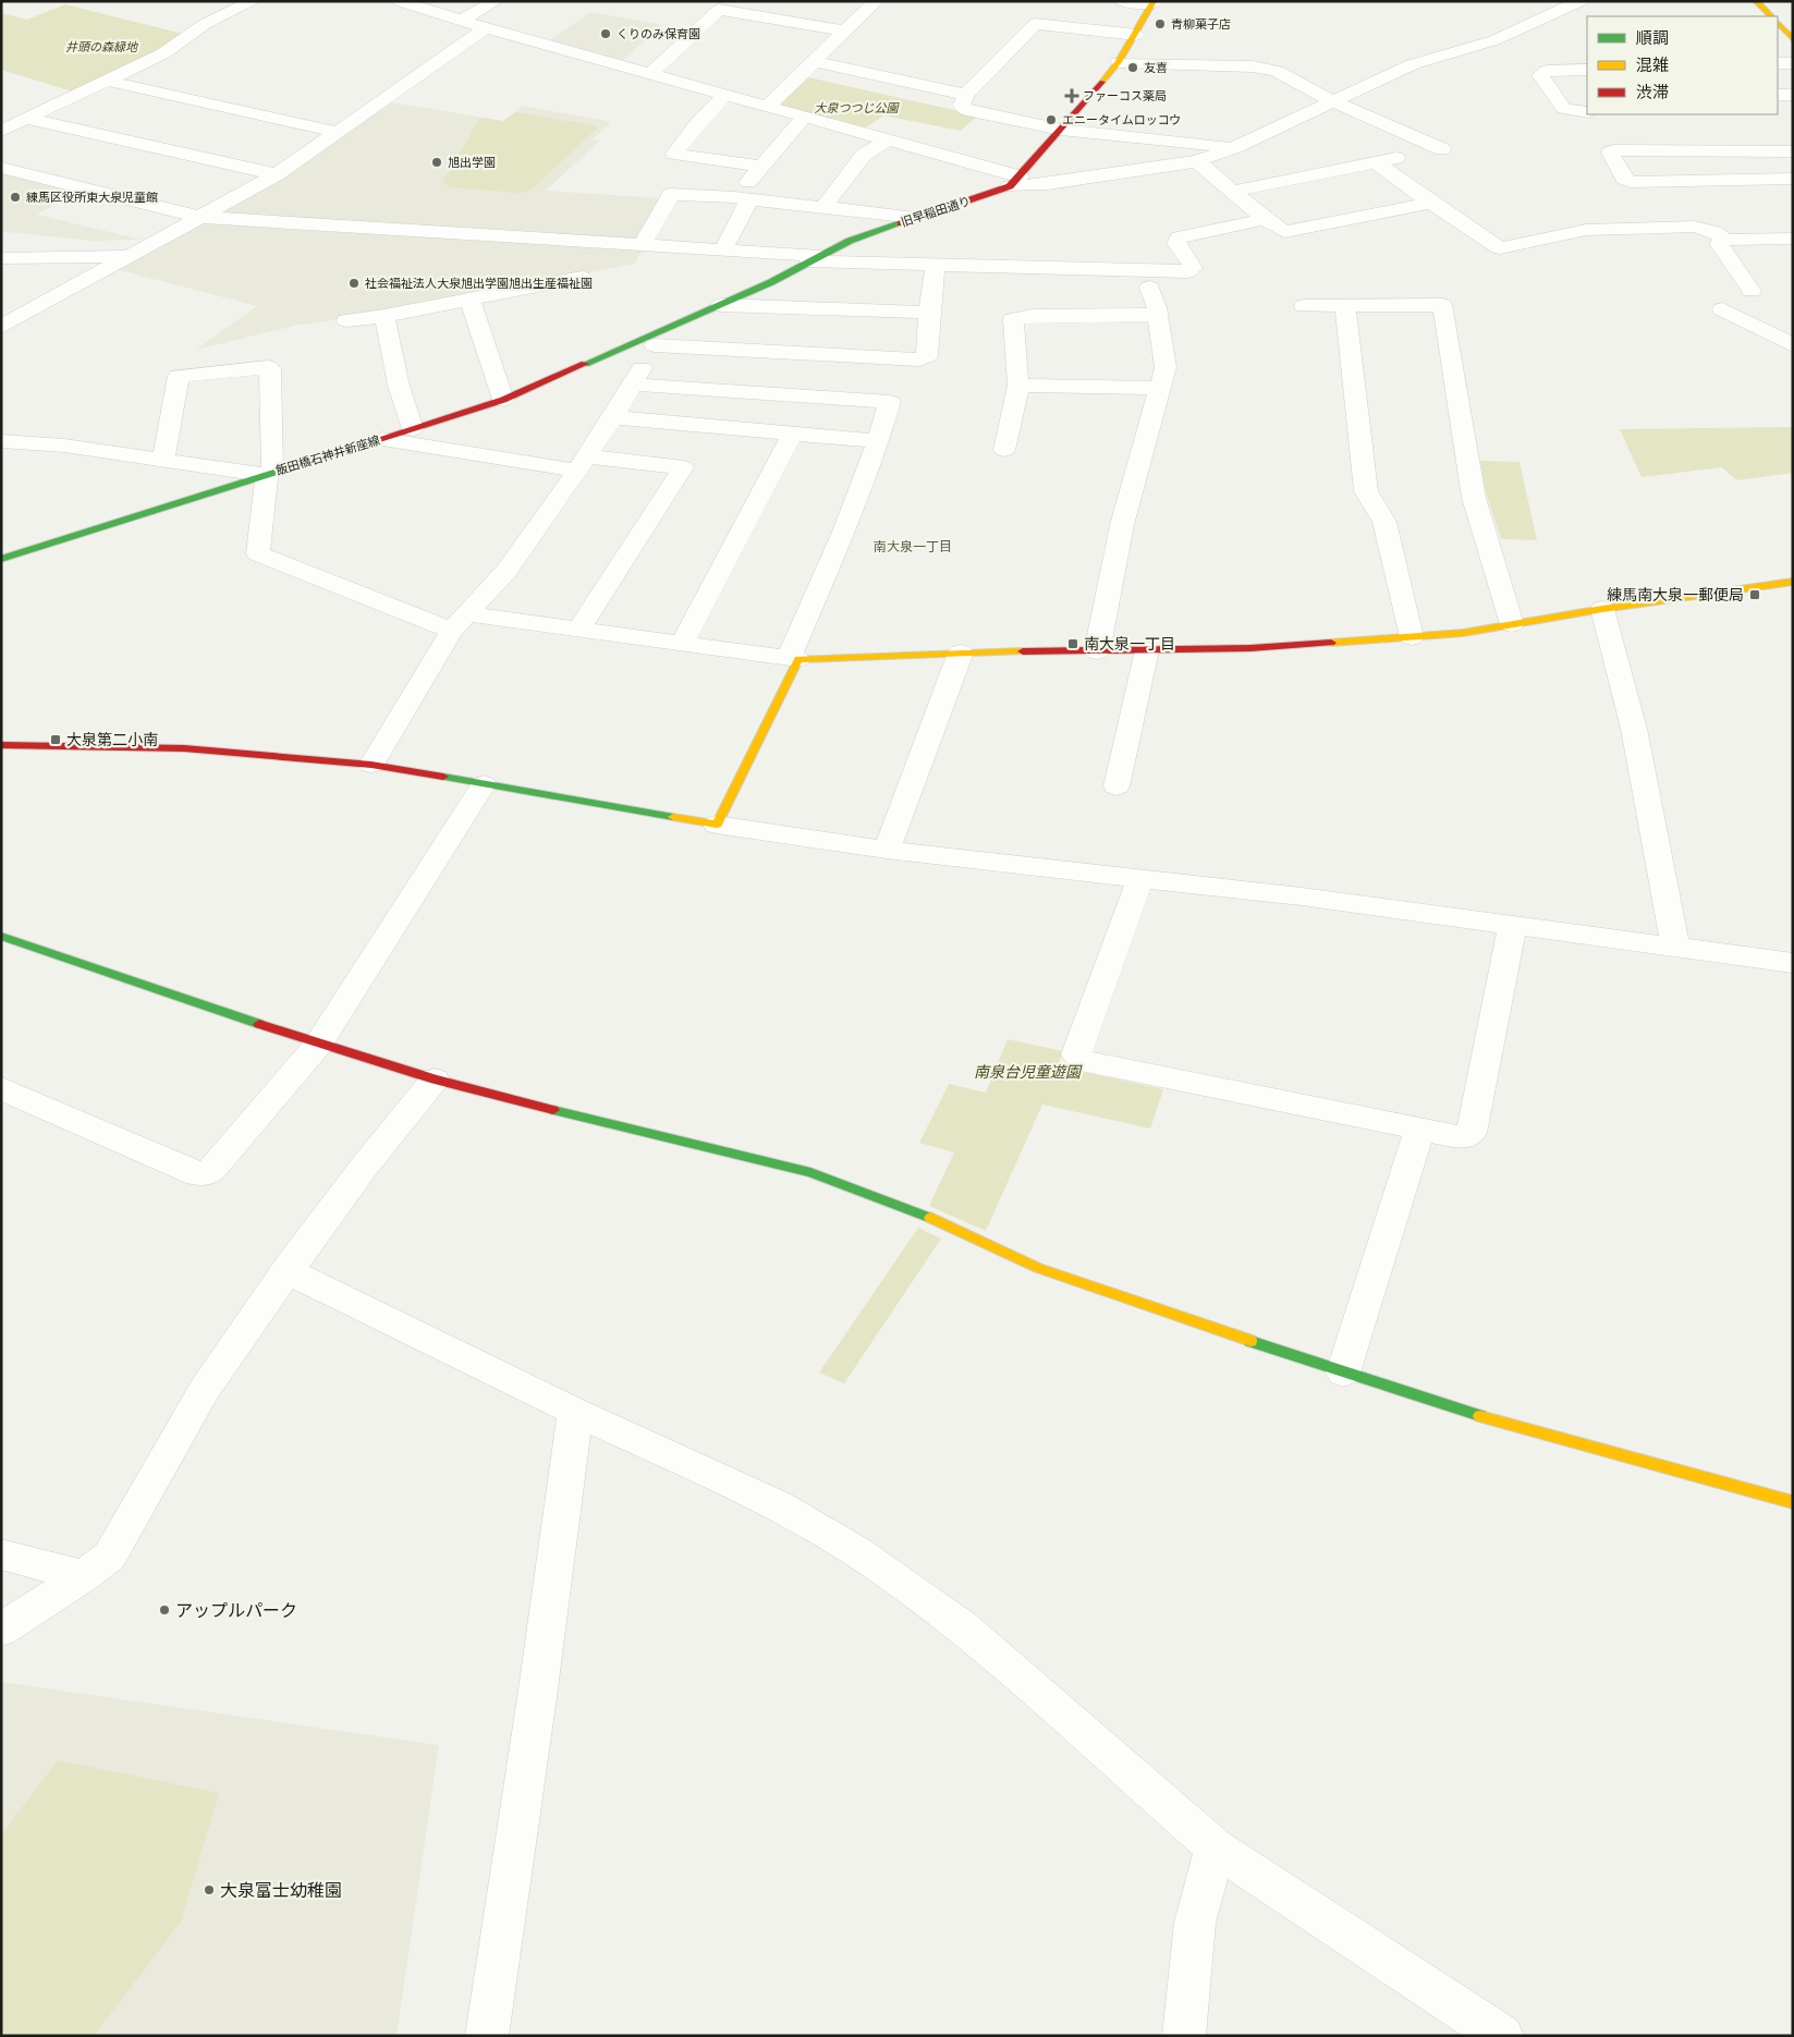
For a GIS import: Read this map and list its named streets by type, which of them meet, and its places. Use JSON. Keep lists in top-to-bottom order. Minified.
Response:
{"streets":{"street":["旧早稲田通り","飯田橋石神井新座線"]},"crossings":[["旧早稲田通り","飯田橋石神井新座線"]],"districts":["南大泉一丁目"],"parks":["井頭の森緑地","大泉つつじ公園","南泉台児童遊園"],"places":{"other":["青柳菓子店","くりのみ保育園","友喜","エニータイムロッコウ","旭出学園","練馬区役所東大泉児童館","社会福祉法人大泉旭出学園旭出生産福祉園","アップルパーク","大泉富士幼稚園"],"health":["ファーコス薬局"],"transit":["練馬南大泉一郵便局","南大泉一丁目","大泉第二小南"]},"legend":["順調","混雑","渋滞"]}
